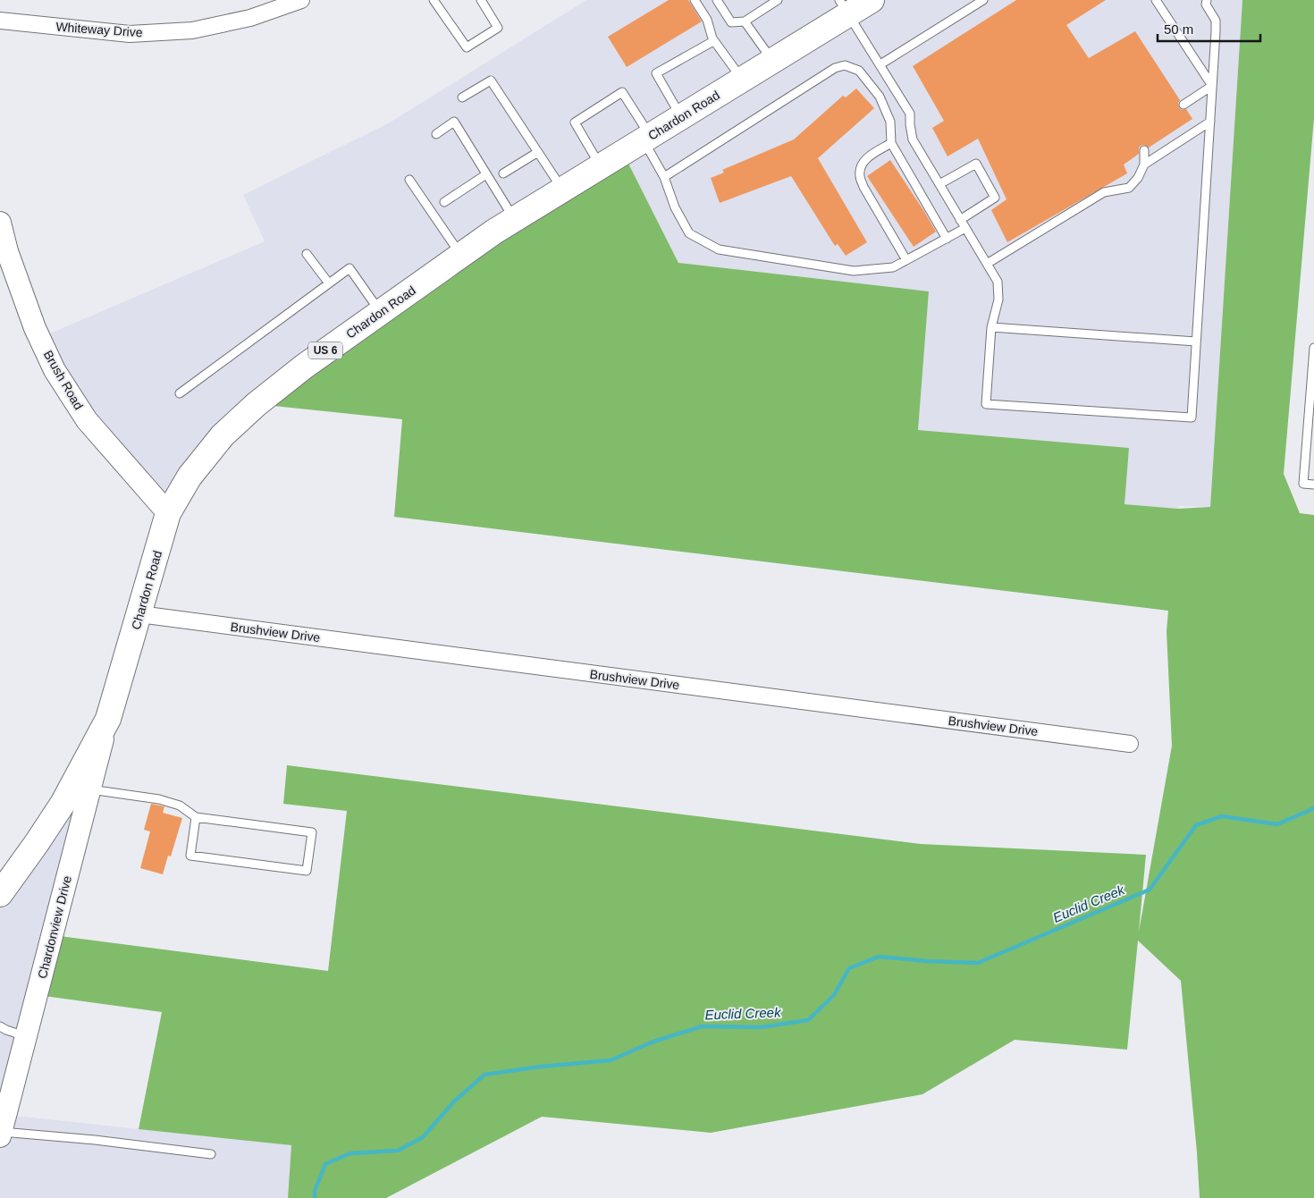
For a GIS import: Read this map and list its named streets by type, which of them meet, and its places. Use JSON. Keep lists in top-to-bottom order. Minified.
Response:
{"streets":{"main road":["Chardon Road","US 6"],"street":["Whiteway Drive","Brush Road","Brushview Drive","Chardonview Drive"]},"crossings":[["Chardon Road","Brush Road"],["Chardon Road","Brushview Drive"],["Chardon Road","Chardonview Drive"]],"water":["Euclid Creek"],"scale_bar":"50 m"}
